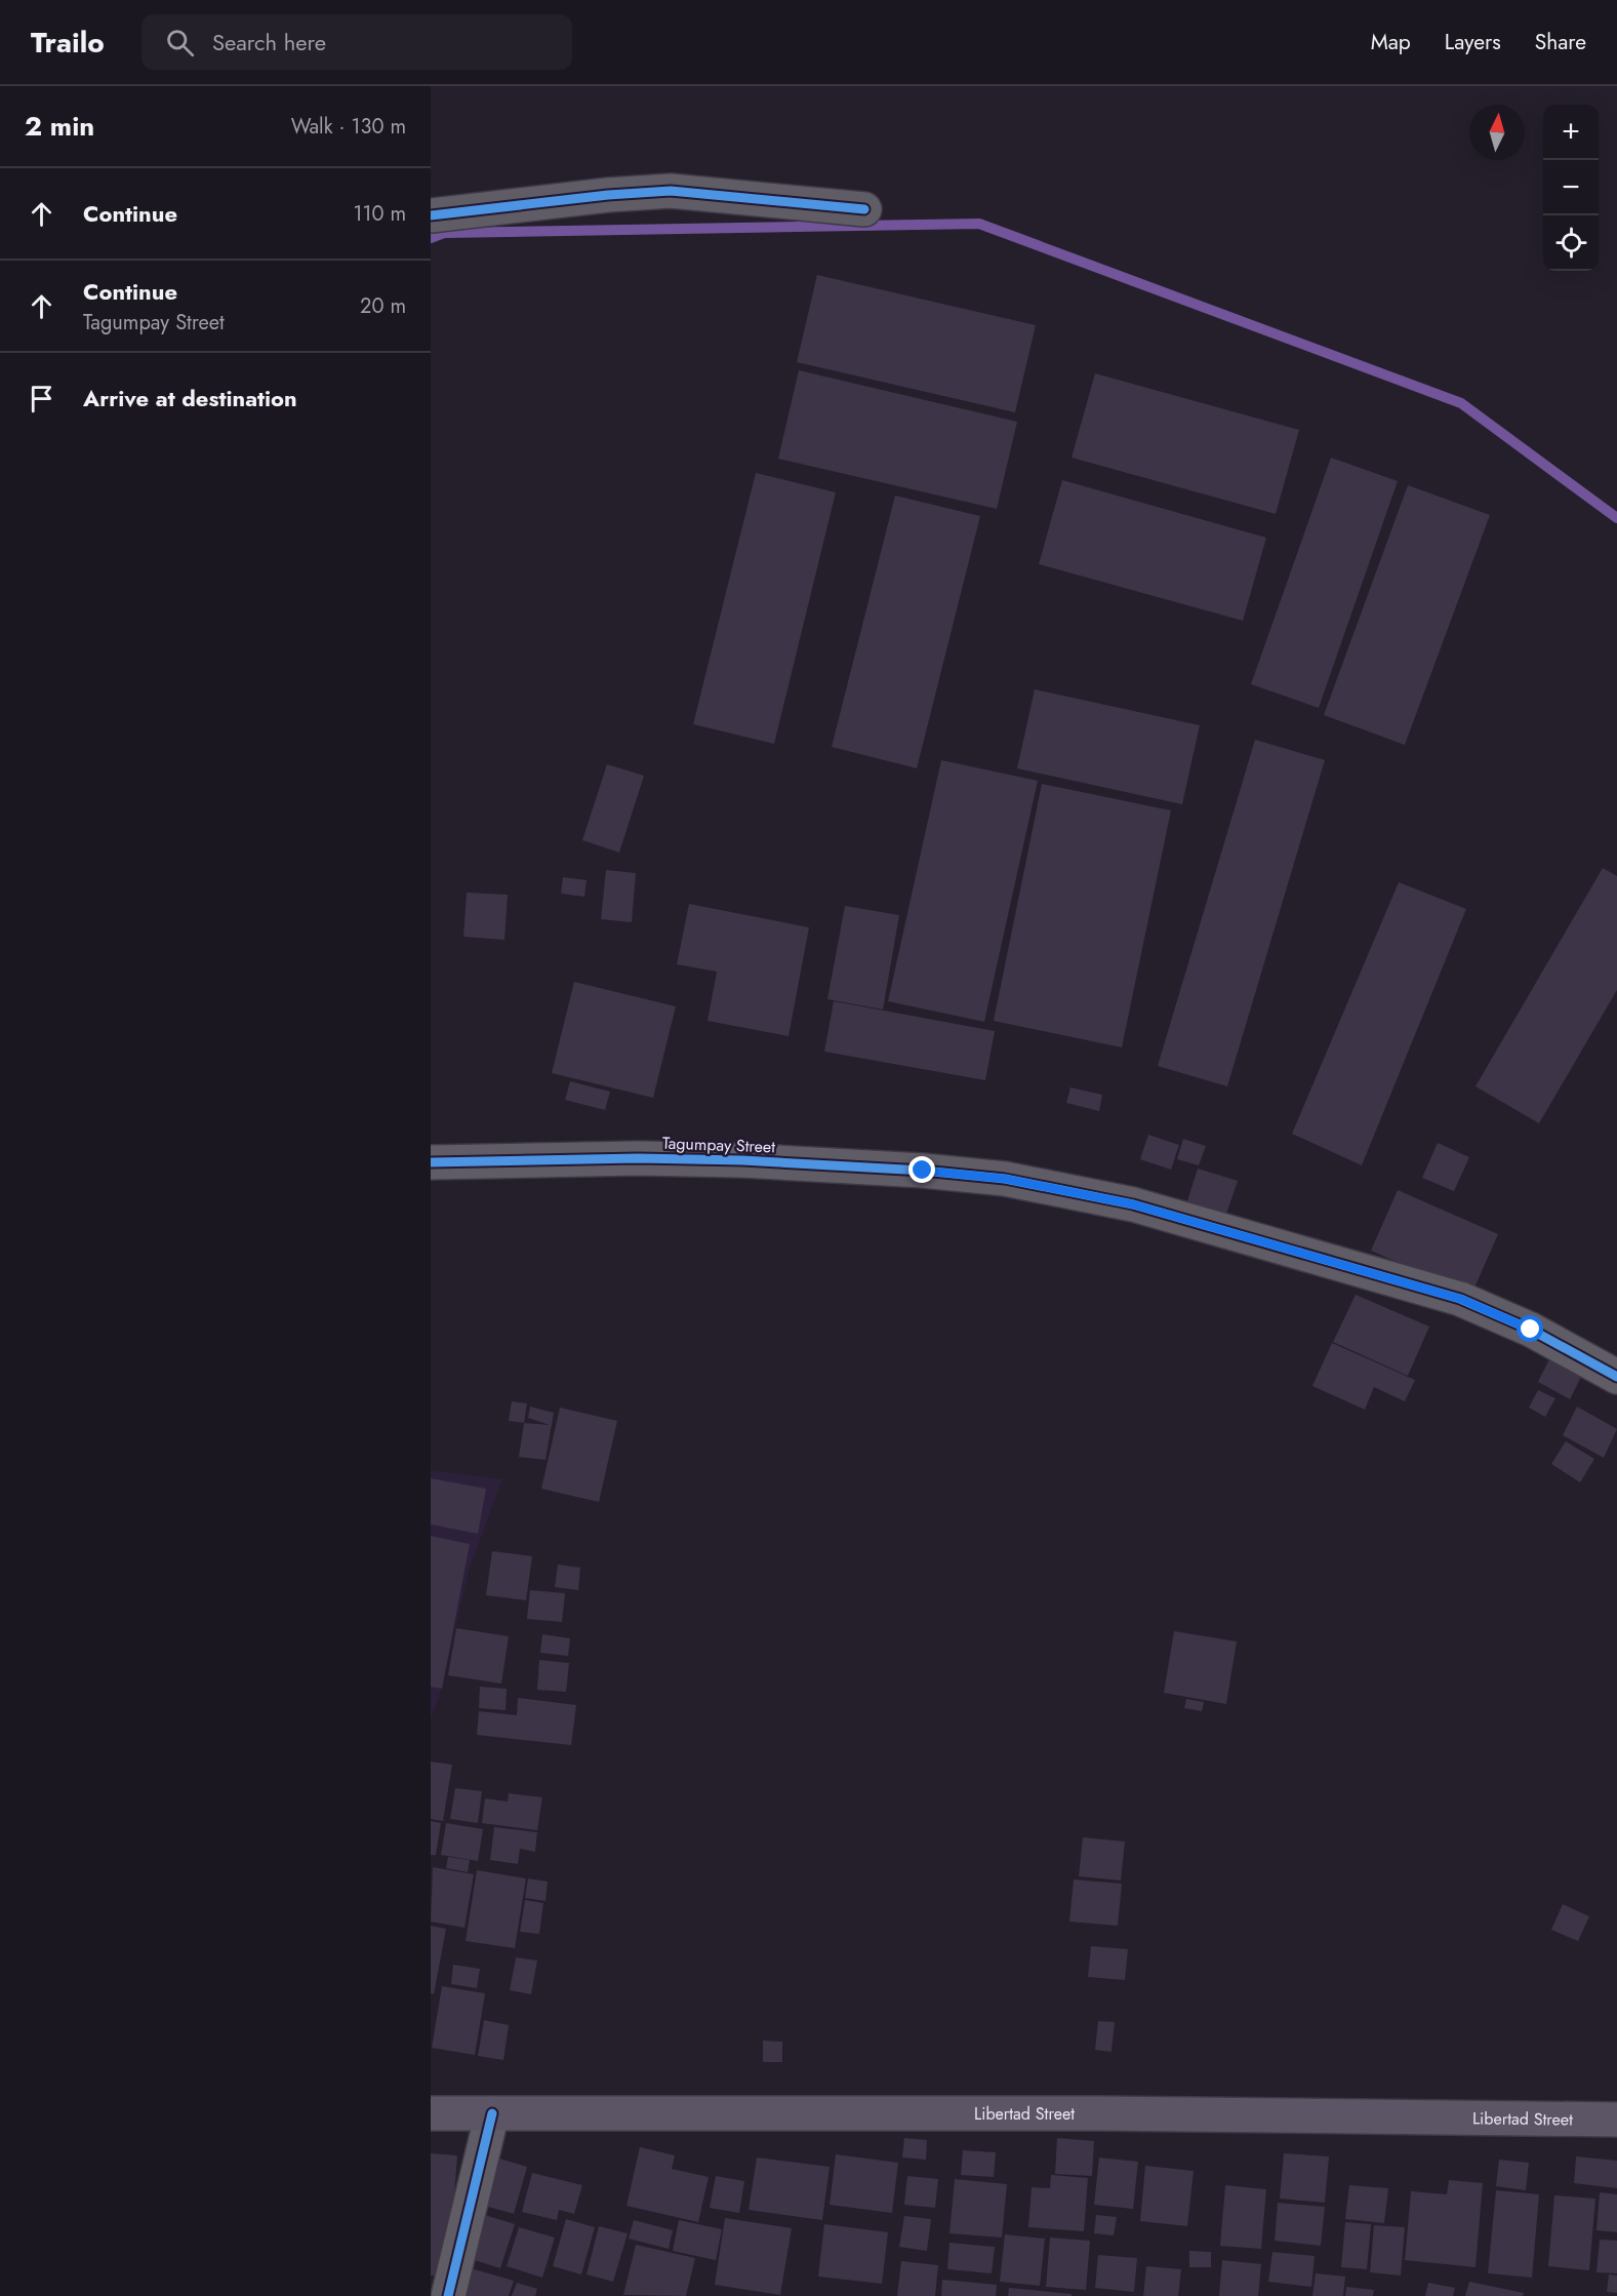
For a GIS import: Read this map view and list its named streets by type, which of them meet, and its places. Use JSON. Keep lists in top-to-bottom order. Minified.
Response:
{"streets":{"highway":["Libertad Street"],"street":["Tagumpay Street"]},"north":"top","page":{"header":"Trailo","search":"Search here","nav":["Map","Layers","Share"],"heading":["2 min","Walk · 130 m"],"map_buttons":["+","−"],"list":[["Continue","110 m"],["Continue","Tagumpay Street","20 m"],"Arrive at destination"]}}
